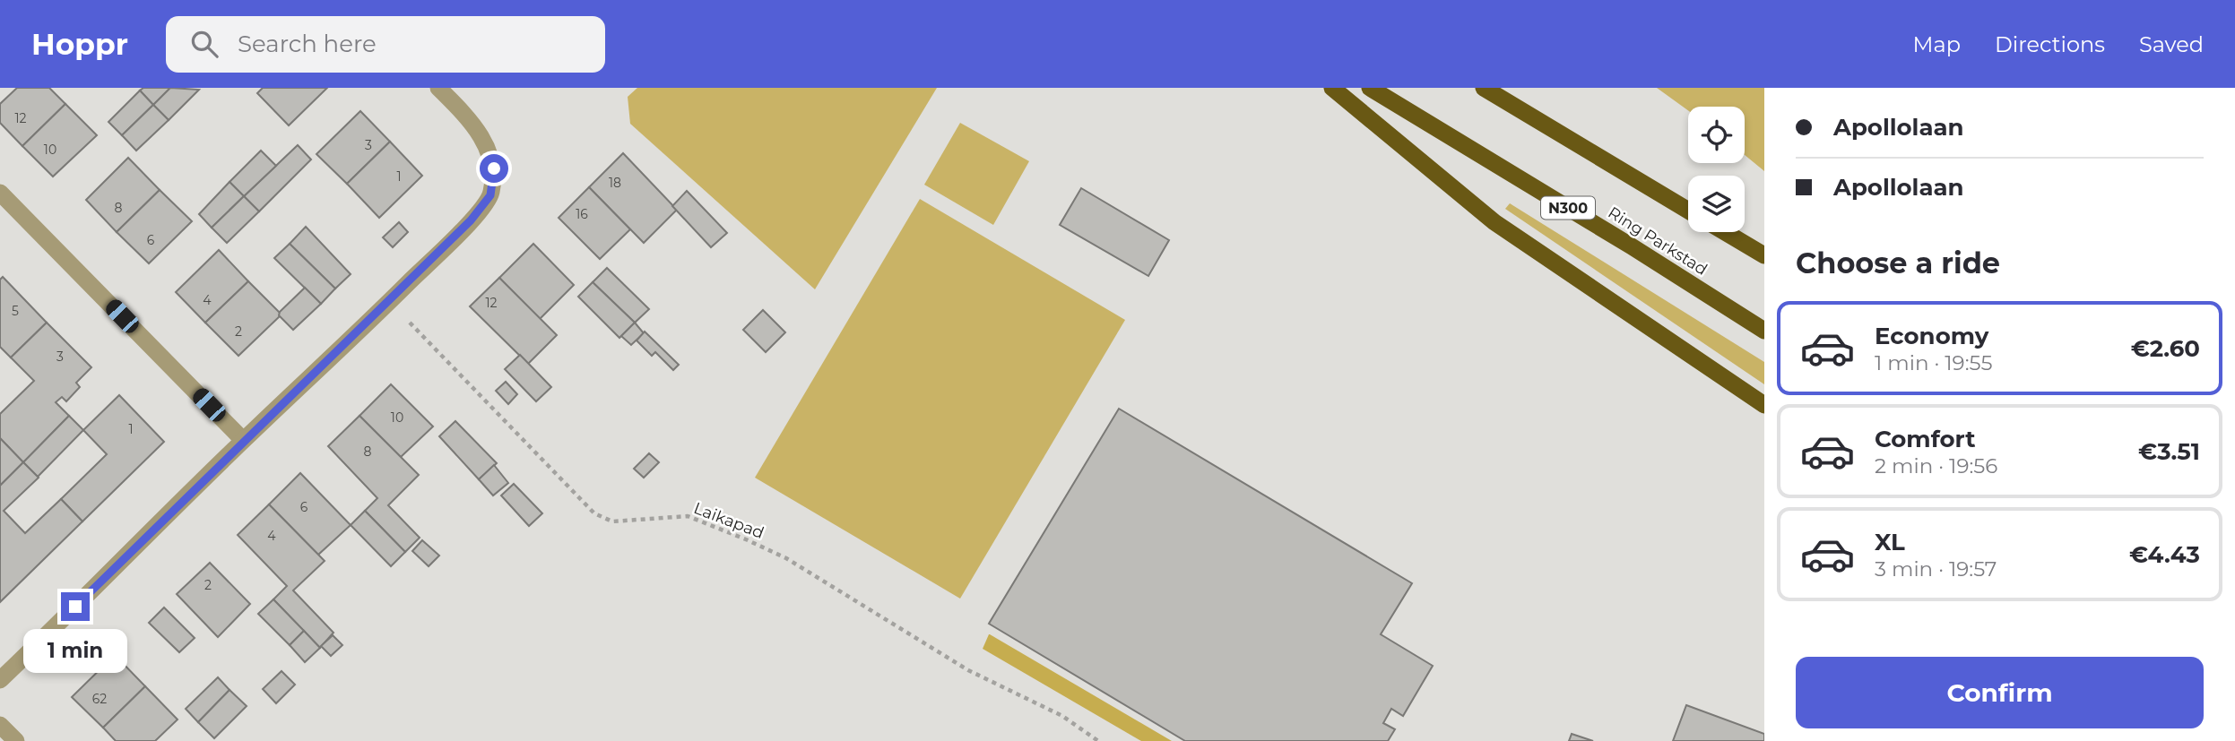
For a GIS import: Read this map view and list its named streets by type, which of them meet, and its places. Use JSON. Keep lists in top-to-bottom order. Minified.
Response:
{"streets":{"highway":["N300","Ring Parkstad"],"path":["Laikapad"]},"house_numbers":["12","3","10","1","18","8","16","6","4","12","5","2","3","10","1","8","6","4","2","62"],"page":{"header":"Hoppr","search":"Search here","nav":["Map","Directions","Saved"],"banner":["Apollolaan","Apollolaan"],"heading":"Choose a ride","list":[{"name":"Economy","note":"1 min · 19:55","value":"€2.60"},{"name":"Comfort","note":"2 min · 19:56","value":"€3.51"},{"name":"XL","note":"3 min · 19:57","value":"€4.43"}],"bubble":"1 min","buttons":"Confirm"}}
